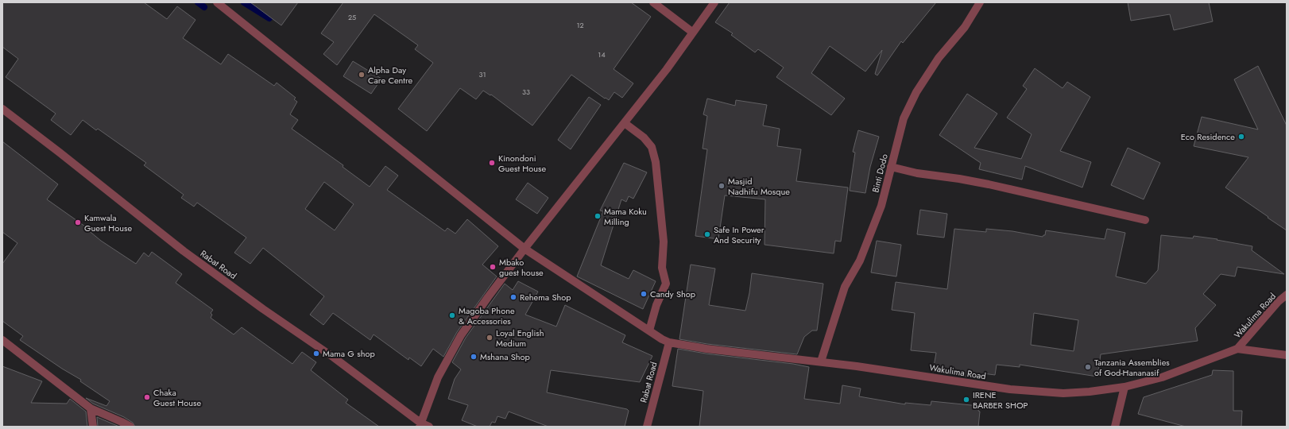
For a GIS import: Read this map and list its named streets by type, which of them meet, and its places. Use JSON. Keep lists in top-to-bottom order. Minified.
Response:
{"streets":{"street":["Binti Dodo","Rabat Road","Wakulima Road"]},"crossings":[["Binti Dodo","Wakulima Road"],["Rabat Road","Wakulima Road"]],"places":["Alpha Day Care Centre","Eco Residence","Kinondoni Guest House","Masjid Nadhifu Mosque","Mama Koku Milling","Kamwala Guest House","Safe In Power And Security","Mbako guest house","Candy Shop","Rehema Shop","Magoba Phone & Accessories","Loyal English Medium","Mama G shop","Mshana Shop","Tanzania Assemblies of God-Hananasif","Chaka Guest House","IRENE BARBER SHOP"],"house_numbers":["25","12","14","31","33"]}
